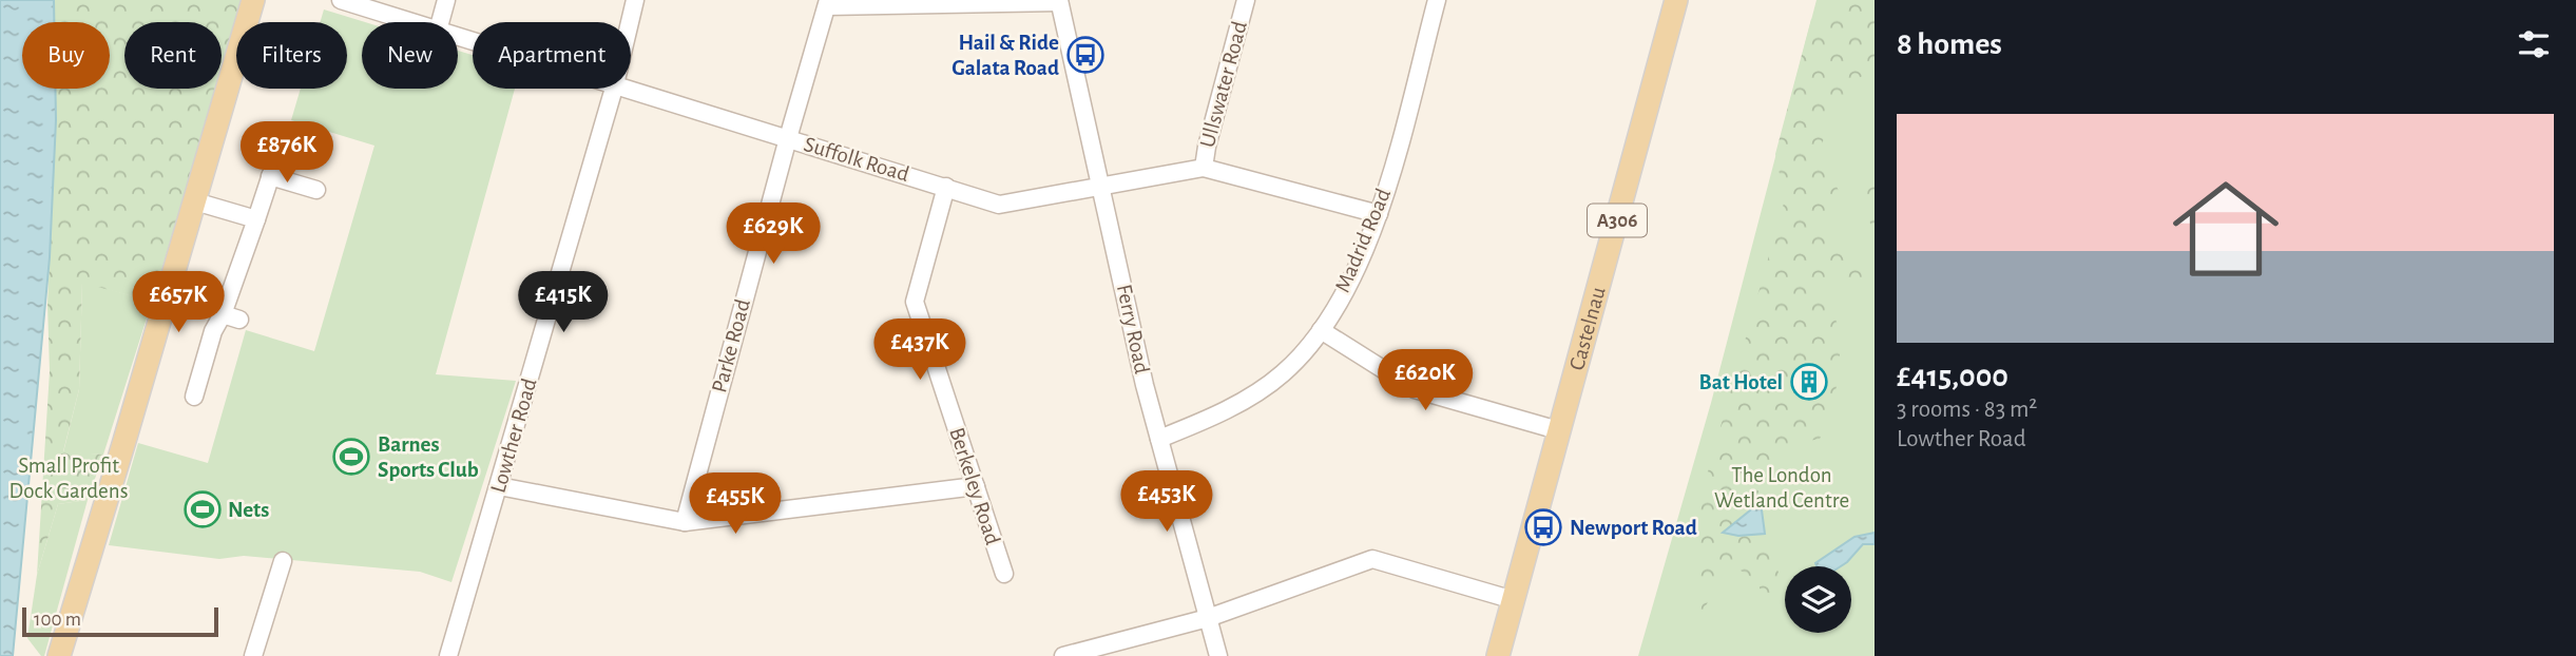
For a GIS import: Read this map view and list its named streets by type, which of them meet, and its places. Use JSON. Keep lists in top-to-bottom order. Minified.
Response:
{"streets":{"main road":["A306","Castelnau"],"street":["Ullswater Road","Suffolk Road","Madrid Road","Ferry Road","Parke Road","Lowther Road","Berkeley Road"]},"crossings":[["Ullswater Road","Suffolk Road"],["Suffolk Road","Madrid Road"],["Suffolk Road","Ferry Road"],["Suffolk Road","Parke Road"],["Suffolk Road","Berkeley Road"],["Madrid Road","Ferry Road"]],"parks":["Small Profit Dock Gardens","The London Wetland Centre"],"places":{"bus stop":["Hail & Ride Galata Road","Newport Road"],"building":["Bat Hotel"],"sports":["Barnes Sports Club","Nets"]},"scale_bar":"100 m","page":{"heading":"8 homes","chip":["Buy","Rent","Filters","New","Apartment"],"list":[{"name":"£415,000","note":"3 rooms · 83 m² · Lowther Road"}],"price":["£876K","£629K","£657K","£415K","£437K","£620K","£453K","£455K"],"scale":"100 m"}}
